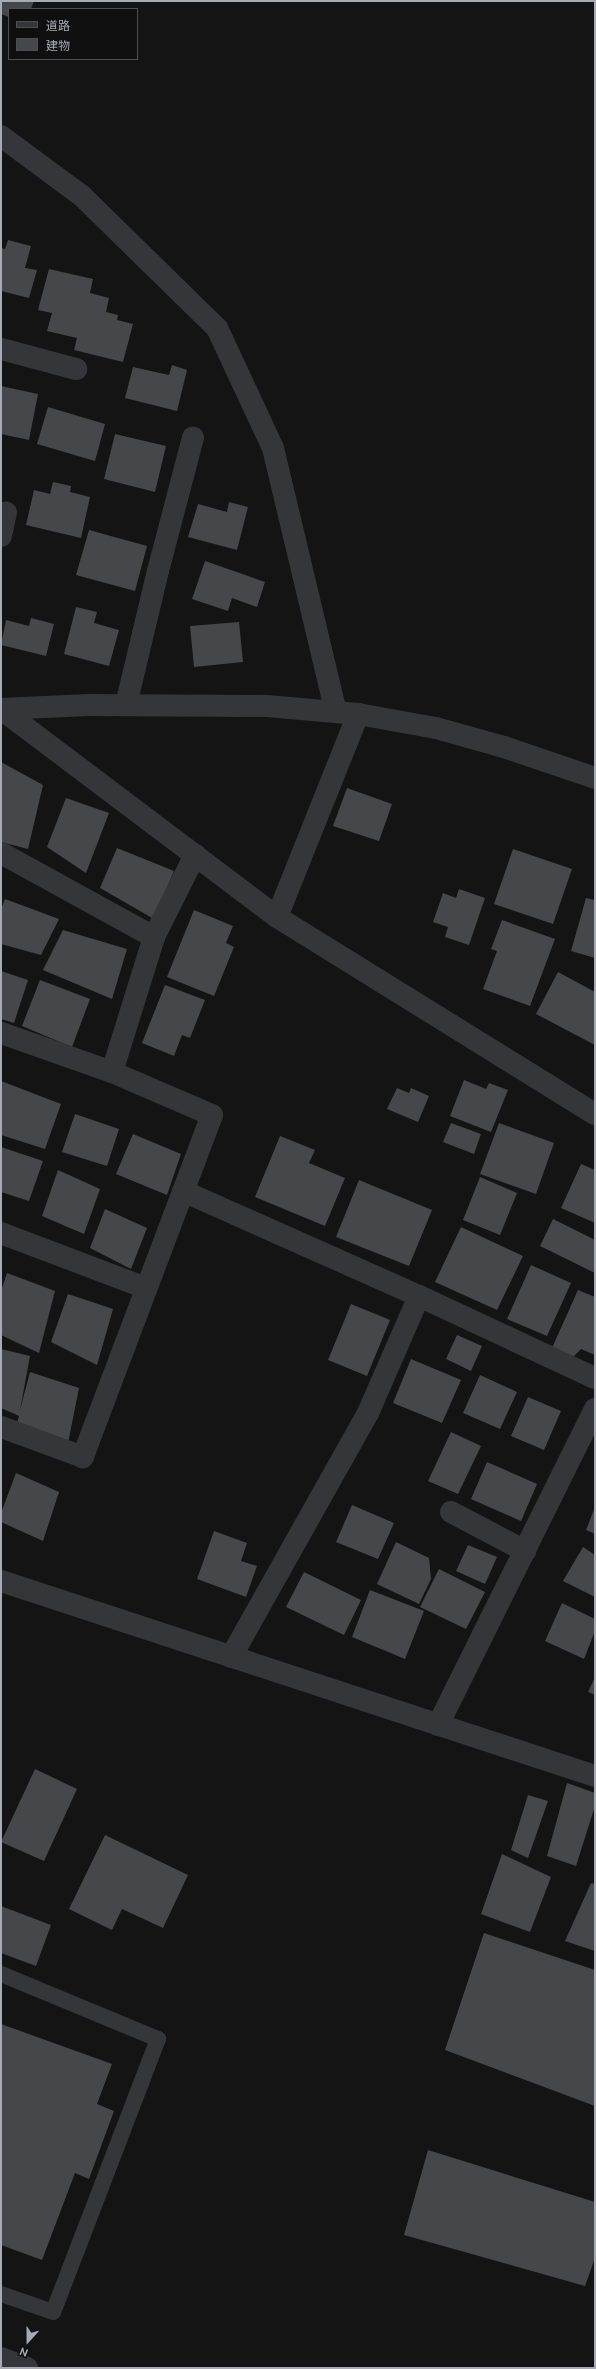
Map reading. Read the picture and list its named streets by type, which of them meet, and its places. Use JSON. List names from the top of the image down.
{
  "legend": ["道路", "建物"],
  "north": "bottom"
}
